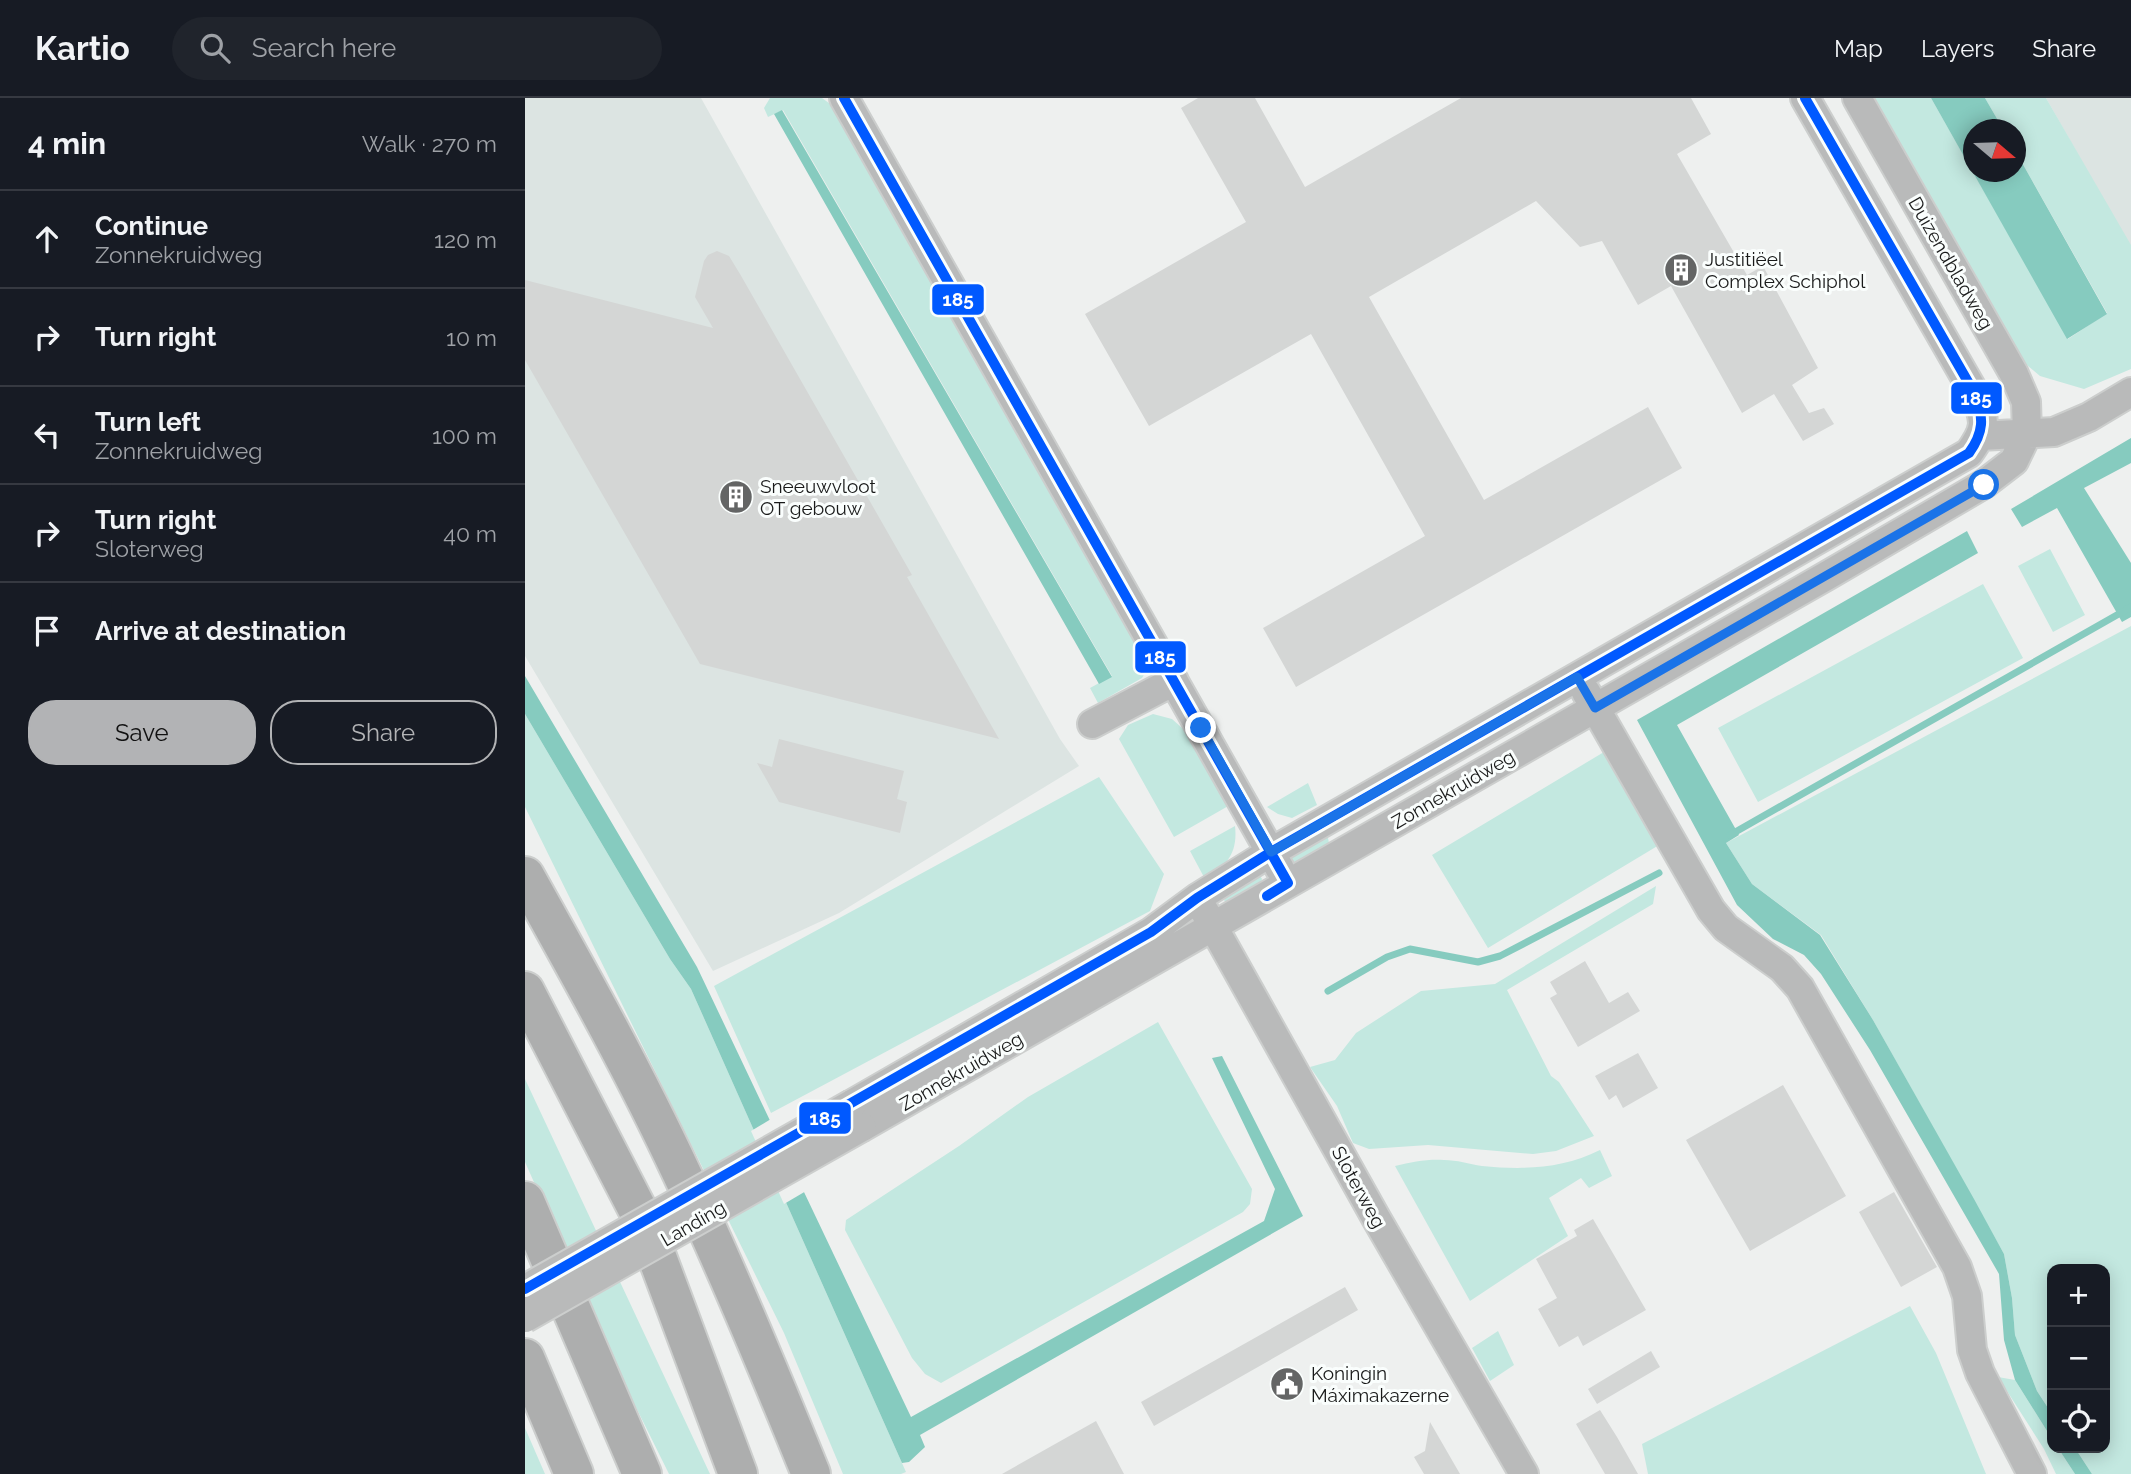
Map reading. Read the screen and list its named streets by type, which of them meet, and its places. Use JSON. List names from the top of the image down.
{
  "streets": {
    "street": [
      "Duizendbladweg",
      "Zonnekruidweg",
      "Sloterweg",
      "Landing"
    ]
  },
  "crossings": [
    ["Duizendbladweg", "Zonnekruidweg"],
    ["Zonnekruidweg", "Sloterweg"],
    ["Zonnekruidweg", "Landing"]
  ],
  "places": {
    "building": ["Justitiëel Complex Schiphol", "Sneeuwvloot OT gebouw"],
    "public building": ["Koningin Máximakazerne"]
  },
  "lines": ["transit line 185"],
  "north": "right",
  "page": {
    "header": "Kartio",
    "search": "Search here",
    "nav": ["Map", "Layers", "Share"],
    "heading": ["4 min", "Walk · 270 m"],
    "list": [
      ["Continue", "Zonnekruidweg", "120 m"],
      ["Turn right", "10 m"],
      ["Turn left", "Zonnekruidweg", "100 m"],
      ["Turn right", "Sloterweg", "40 m"],
      "Arrive at destination"
    ],
    "buttons": ["Save", "Share"],
    "map_buttons": ["+", "−"]
  }
}
